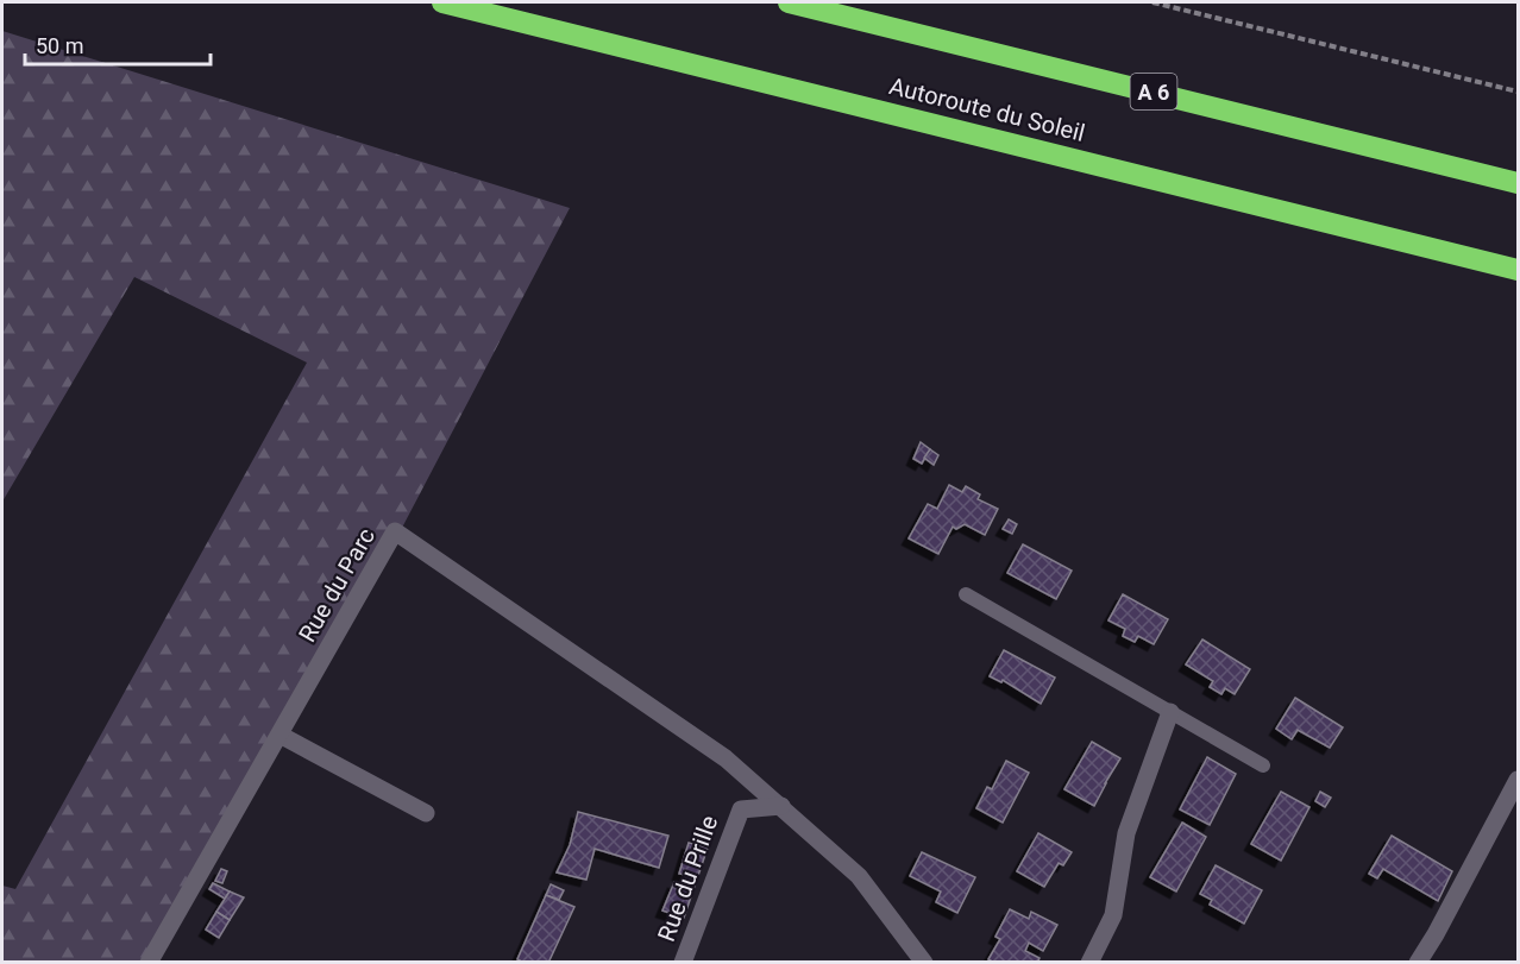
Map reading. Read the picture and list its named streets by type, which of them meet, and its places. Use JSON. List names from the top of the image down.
{
  "streets": {
    "highway": ["A 6", "Autoroute du Soleil"],
    "street": ["Rue du Parc", "Rue du Prille"]
  },
  "crossings": [
    ["Rue du Parc", "Rue du Prille"]
  ],
  "scale_bar": "50 m"
}
